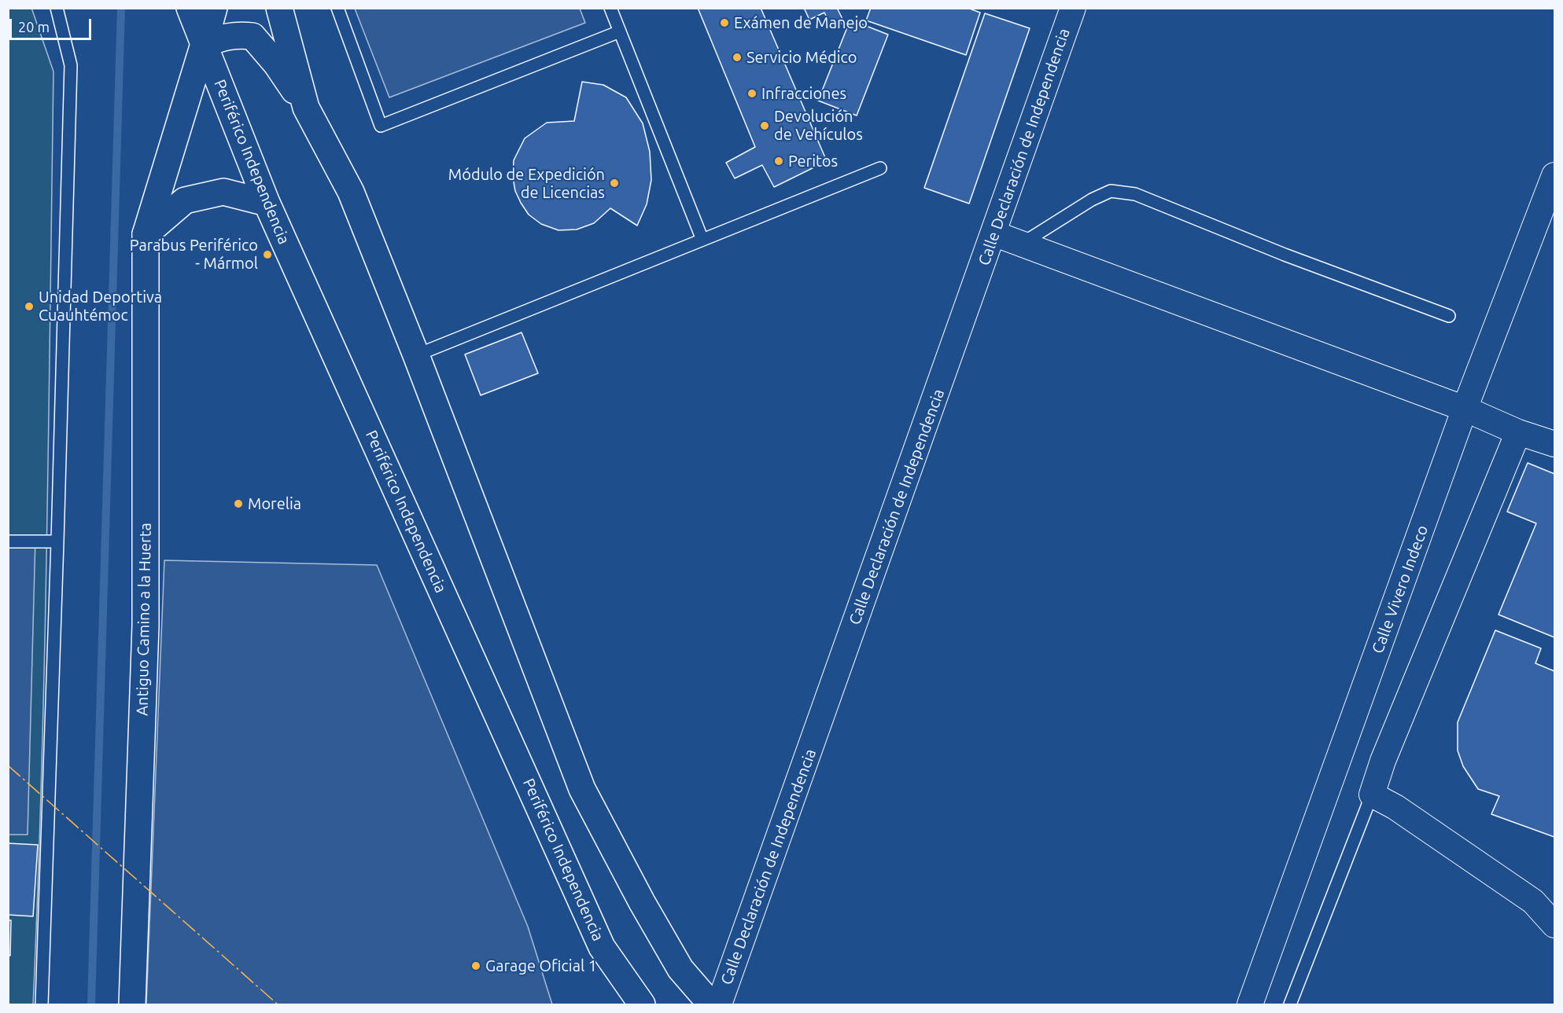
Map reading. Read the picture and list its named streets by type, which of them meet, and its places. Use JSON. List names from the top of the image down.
{
  "streets": {
    "main road": ["Periférico Independencia", "Antiguo Camino a la Huerta"],
    "street": ["Calle Declaración de Independencia", "Calle Vivero Indeco"]
  },
  "crossings": [
    ["Periférico Independencia", "Antiguo Camino a la Huerta"]
  ],
  "places": [
    "Exámen de Manejo",
    "Servicio Médico",
    "Infracciones",
    "Devolución de Vehículos",
    "Peritos",
    "Módulo de Expedición de Licencias",
    "Parabus Periférico - Mármol",
    "Unidad Deportiva Cuauhtémoc",
    "Morelia",
    "Garage Oficial 1"
  ],
  "scale_bar": "20 m"
}
